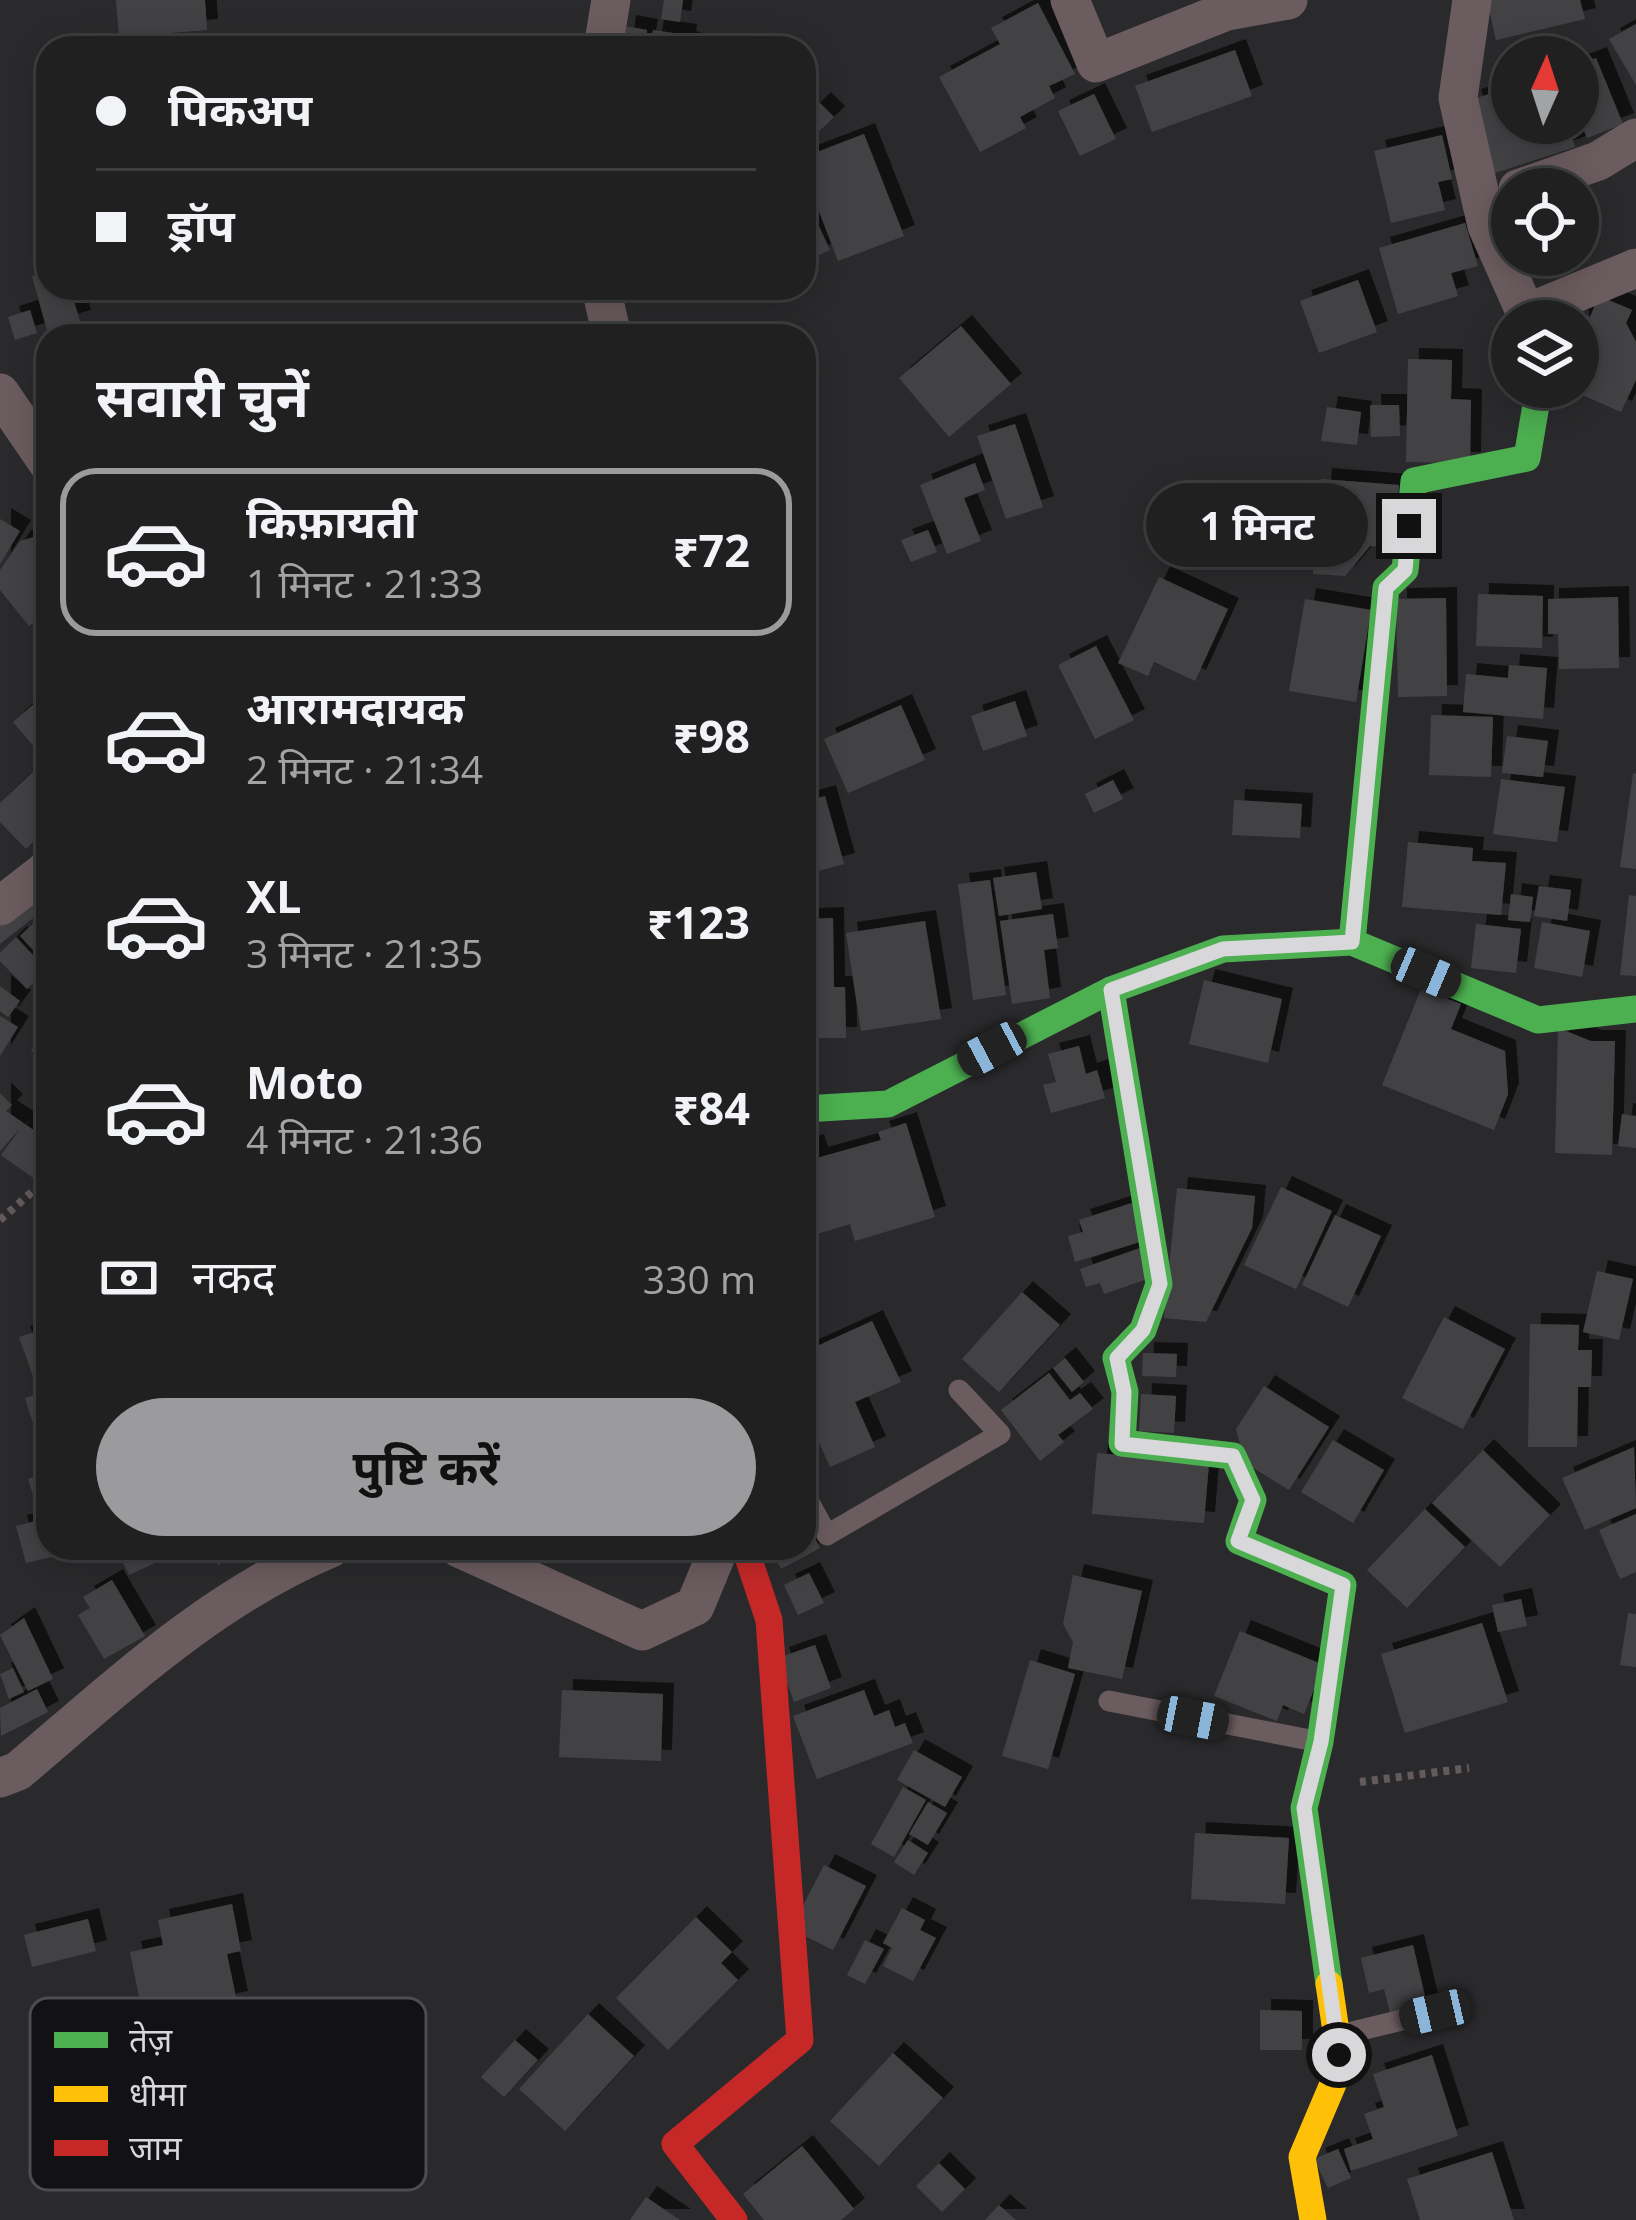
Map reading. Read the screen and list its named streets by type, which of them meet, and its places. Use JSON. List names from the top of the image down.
{
  "legend": ["तेज़", "धीमा", "जाम"],
  "north": "top",
  "page": {
    "banner": ["पिकअप", "ड्रॉप"],
    "heading": "सवारी चुनें",
    "list": [
      {
        "name": "किफ़ायती",
        "note": "1 मिनट · 21:33",
        "value": "₹72"
      },
      {
        "name": "आरामदायक",
        "note": "2 मिनट · 21:34",
        "value": "₹98"
      },
      {
        "name": "XL",
        "note": "3 मिनट · 21:35",
        "value": "₹123"
      },
      {
        "name": "Moto",
        "note": "4 मिनट · 21:36",
        "value": "₹84"
      }
    ],
    "bubble": "1 मिनट",
    "pay": ["नकद", "330 m"],
    "buttons": "पुष्टि करें"
  }
}
